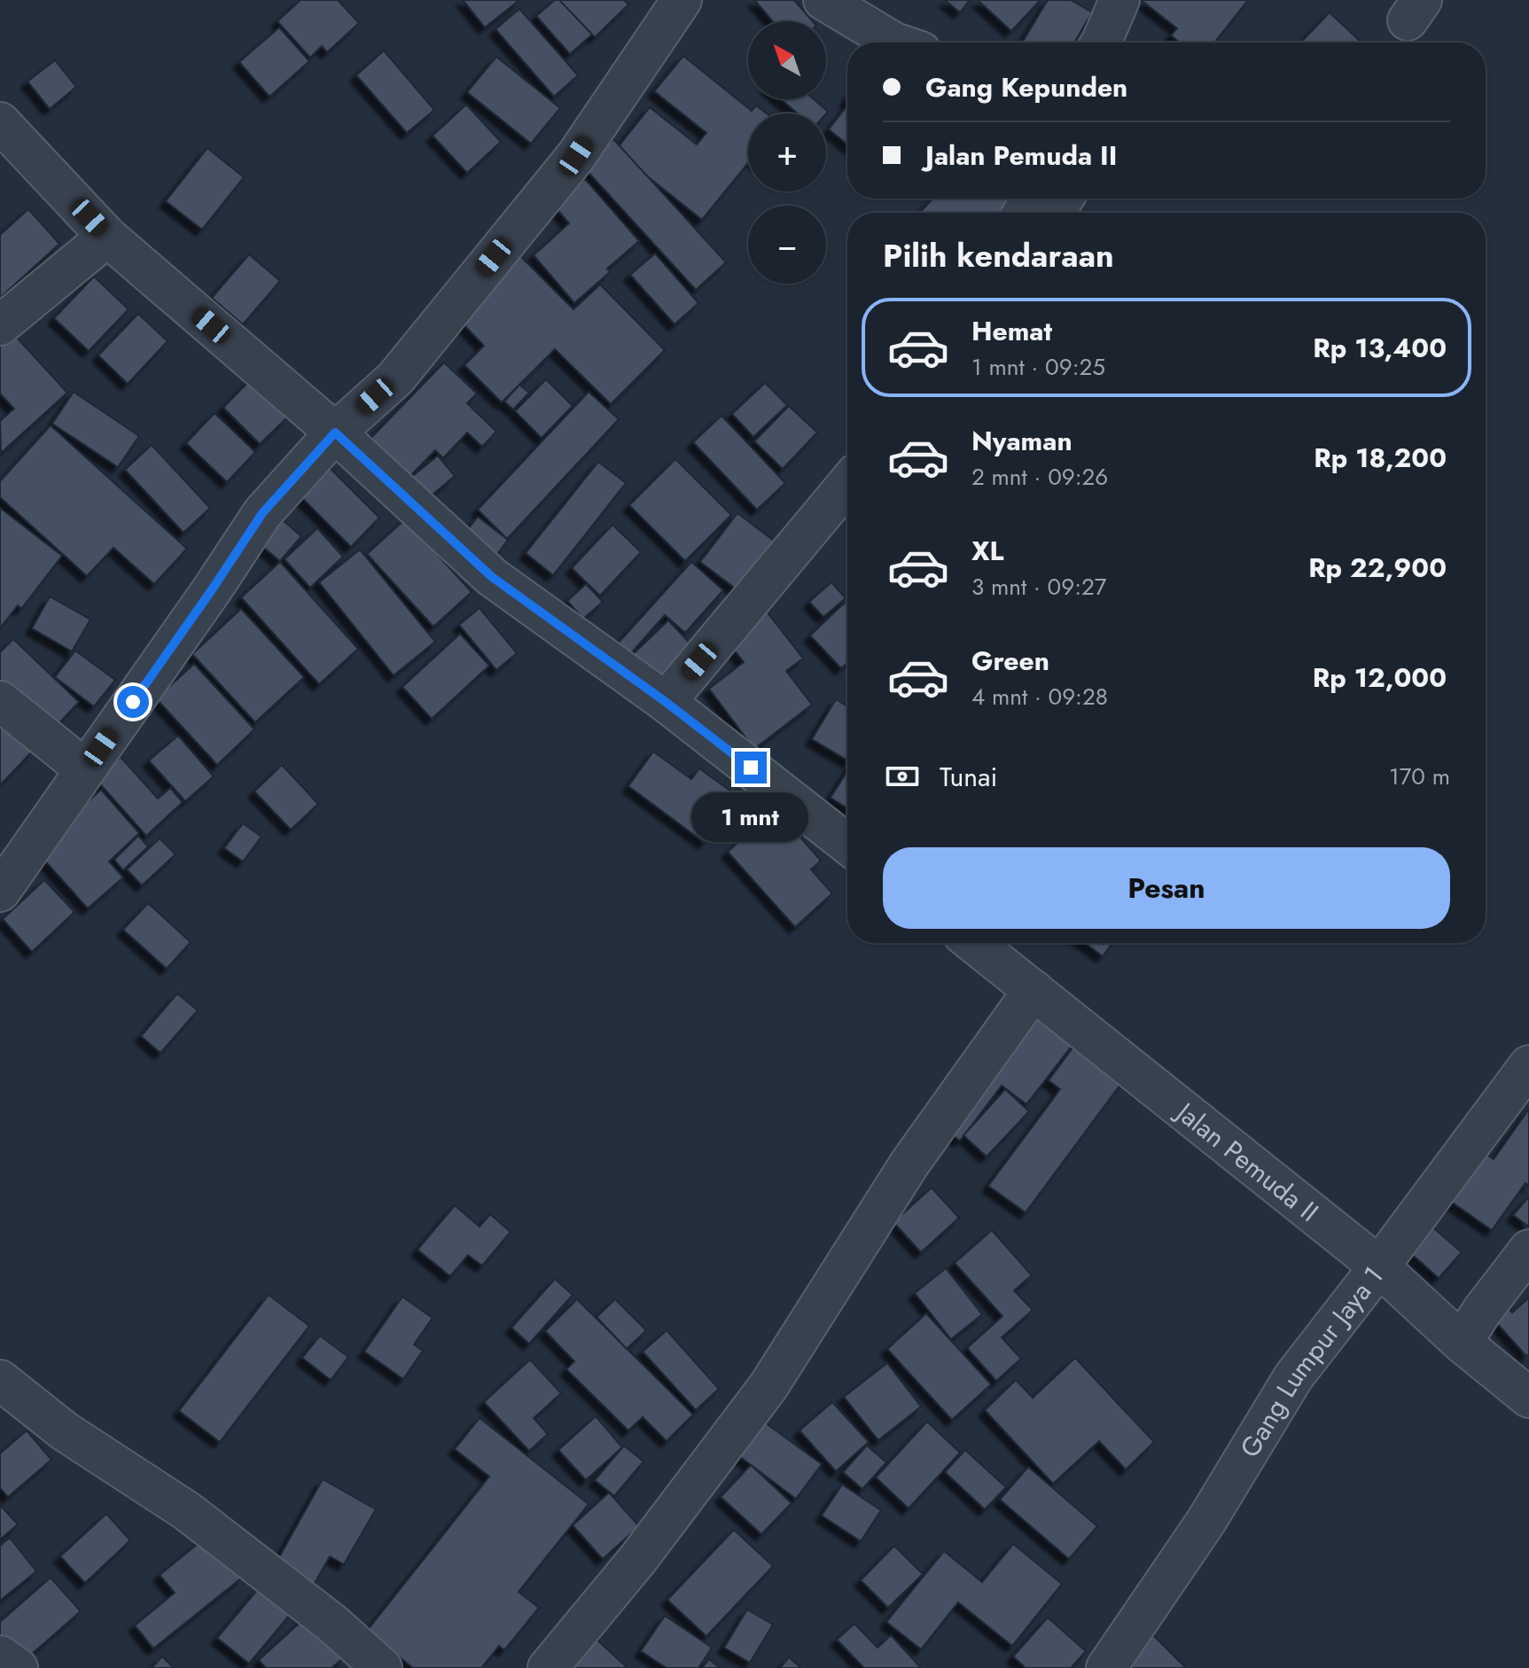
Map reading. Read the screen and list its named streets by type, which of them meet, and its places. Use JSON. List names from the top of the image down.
{
  "streets": {
    "street": ["Jalan Pemuda II", "Gang Lumpur Jaya 1"]
  },
  "crossings": [
    ["Jalan Pemuda II", "Gang Lumpur Jaya 1"]
  ],
  "north": "top left",
  "page": {
    "map_buttons": ["+", "−"],
    "banner": ["Gang Kepunden", "Jalan Pemuda II"],
    "heading": "Pilih kendaraan",
    "list": [
      {
        "name": "Hemat",
        "note": "1 mnt · 09:25",
        "value": "Rp 13,400"
      },
      {
        "name": "Nyaman",
        "note": "2 mnt · 09:26",
        "value": "Rp 18,200"
      },
      {
        "name": "XL",
        "note": "3 mnt · 09:27",
        "value": "Rp 22,900"
      },
      {
        "name": "Green",
        "note": "4 mnt · 09:28",
        "value": "Rp 12,000"
      }
    ],
    "pay": ["Tunai", "170 m"],
    "bubble": "1 mnt",
    "buttons": "Pesan"
  }
}
